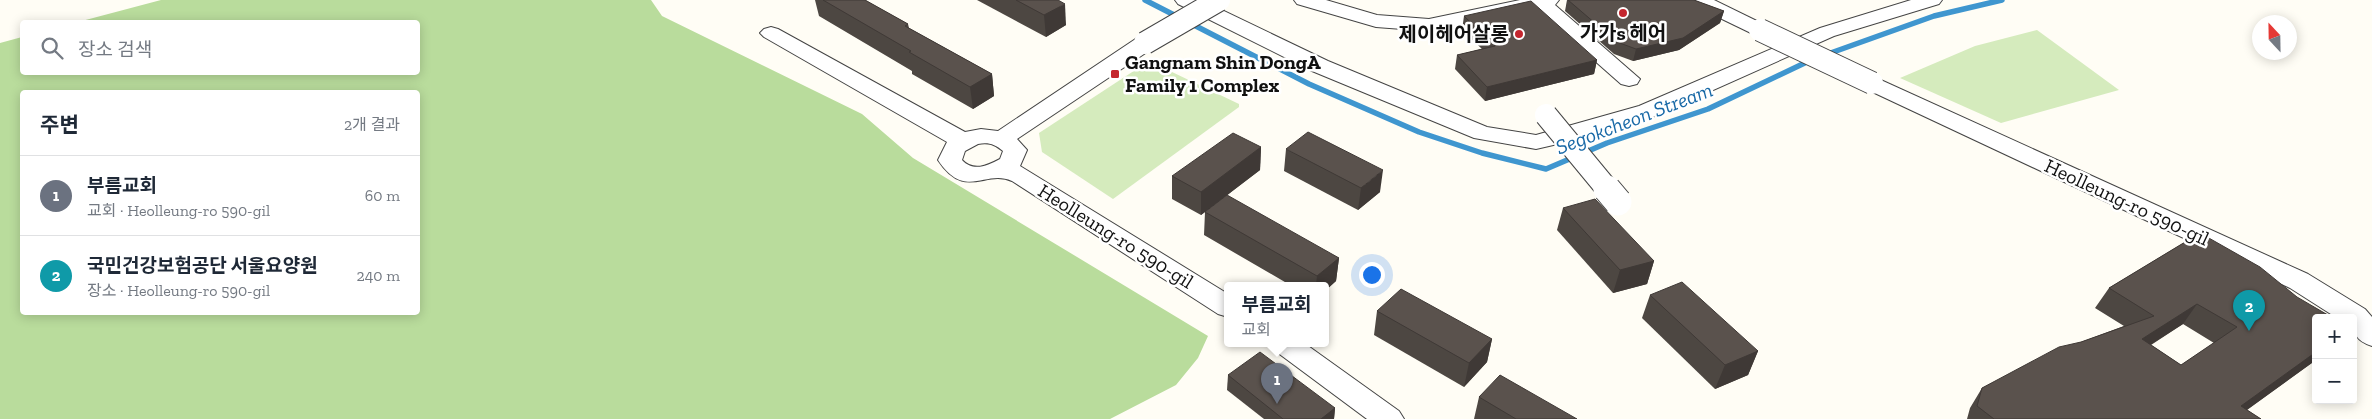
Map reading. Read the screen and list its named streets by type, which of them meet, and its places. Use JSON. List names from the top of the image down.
{
  "streets": {
    "street": ["Heolleung-ro 590-gil"]
  },
  "water": ["Segokcheon Stream"],
  "places": {
    "other": ["가가s 헤어", "제이헤어살롱"],
    "transit": ["Gangnam Shin DongA Family 1 Complex"]
  },
  "north": "top",
  "page": {
    "search": "장소 검색",
    "heading": ["주변", "2개 결과"],
    "list": [
      {
        "mark": "1",
        "name": "부름교회",
        "note": "교회 · Heolleung-ro 590-gil",
        "value": "60 m"
      },
      {
        "mark": "2",
        "name": "국민건강보험공단 서울요양원",
        "note": "장소 · Heolleung-ro 590-gil",
        "value": "240 m"
      }
    ],
    "popup": ["부름교회", "교회"],
    "pins": ["2", "1"],
    "map_buttons": ["+", "−"]
  }
}
